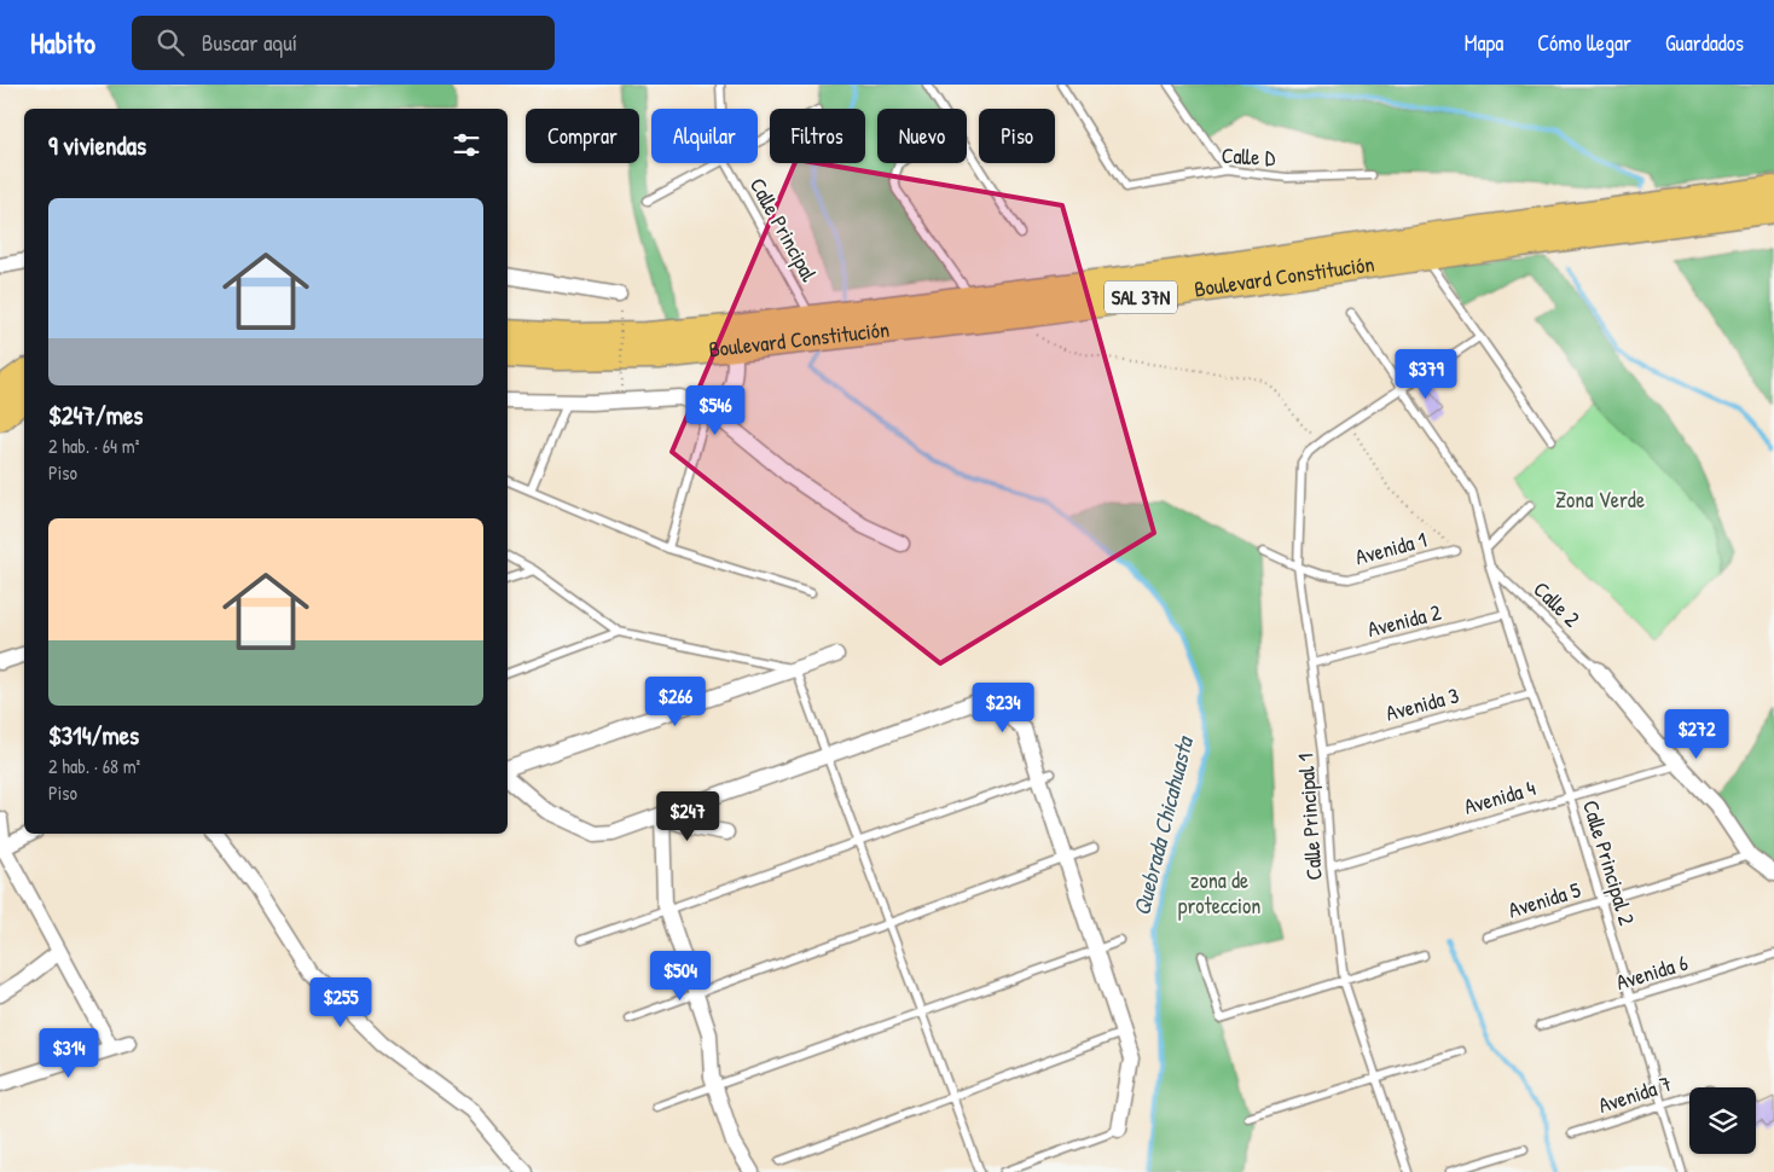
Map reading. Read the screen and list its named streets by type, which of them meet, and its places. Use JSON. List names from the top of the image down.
{
  "streets": {
    "highway": ["Boulevard Constitución", "SAL 37N"],
    "lane": [
      "Calle D",
      "Calle Principal",
      "Avenida 1",
      "Calle 2",
      "Avenida 2",
      "Avenida 3",
      "Avenida 4",
      "Calle Principal 1",
      "Calle Principal 2",
      "Avenida 5",
      "Avenida 6",
      "Avenida 7"
    ]
  },
  "crossings": [
    ["Calle Principal", "Boulevard Constitución"],
    ["Avenida 1", "Calle Principal 1"],
    ["Calle 2", "Calle Principal 2"],
    ["Avenida 2", "Calle Principal 1"],
    ["Avenida 2", "Calle Principal 2"],
    ["Avenida 3", "Calle Principal 1"],
    ["Avenida 3", "Calle Principal 2"],
    ["Avenida 4", "Calle Principal 1"],
    ["Avenida 4", "Calle Principal 2"],
    ["Calle Principal 2", "Avenida 5"],
    ["Calle Principal 2", "Avenida 6"],
    ["Calle Principal 2", "Avenida 7"]
  ],
  "water": ["Quebrada Chicahuasta"],
  "parks": ["Zona Verde", "zona de proteccion"],
  "page": {
    "header": "Habito",
    "search": "Buscar aquí",
    "nav": ["Mapa", "Cómo llegar", "Guardados"],
    "chip": [
      "Comprar",
      "Alquilar",
      "Filtros",
      "Nuevo",
      "Piso"
    ],
    "heading": "9 viviendas",
    "list": [
      {
        "name": "$247/mes",
        "note": "2 hab. · 64 m² · Piso"
      },
      {
        "name": "$314/mes",
        "note": "2 hab. · 68 m² · Piso"
      }
    ],
    "price": [
      "$379",
      "$546",
      "$266",
      "$234",
      "$272",
      "$247",
      "$504",
      "$255",
      "$314"
    ]
  }
}
